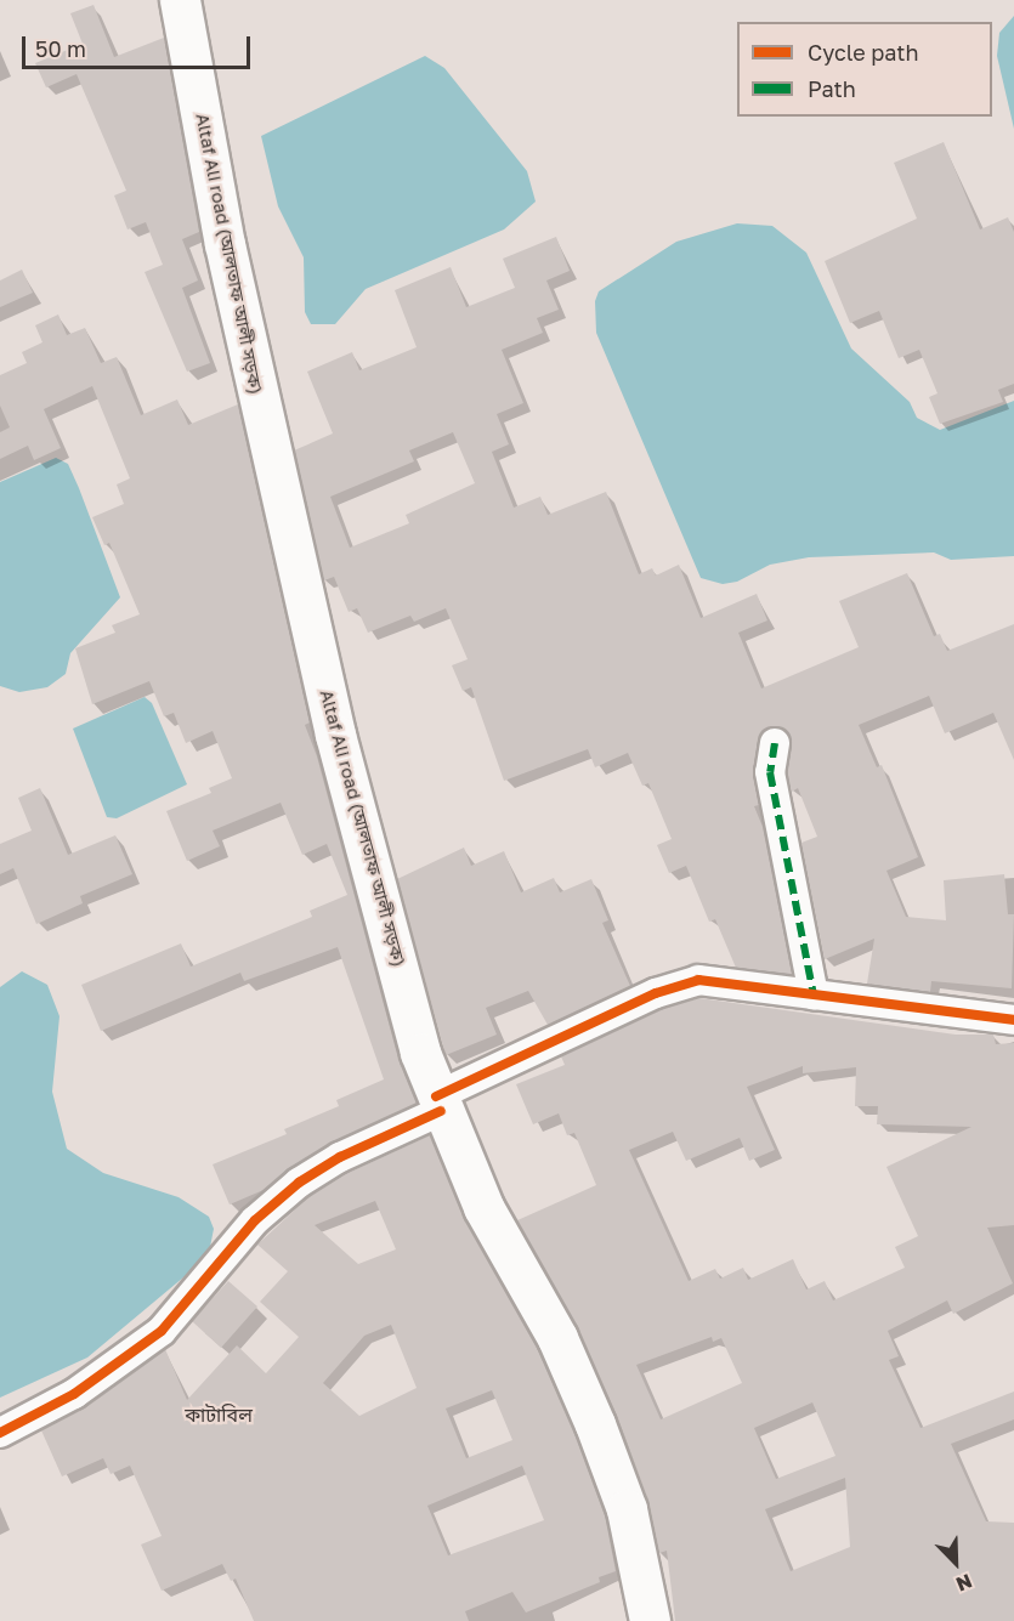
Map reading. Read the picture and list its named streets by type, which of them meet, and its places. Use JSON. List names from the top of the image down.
{
  "streets": {
    "main road": ["Altaf Ali road (আলতাফ আলী সড়ক)"]
  },
  "districts": ["কাটাবিল"],
  "legend": ["Cycle path", "Path"],
  "scale_bar": "50 m",
  "north": "bottom right"
}
